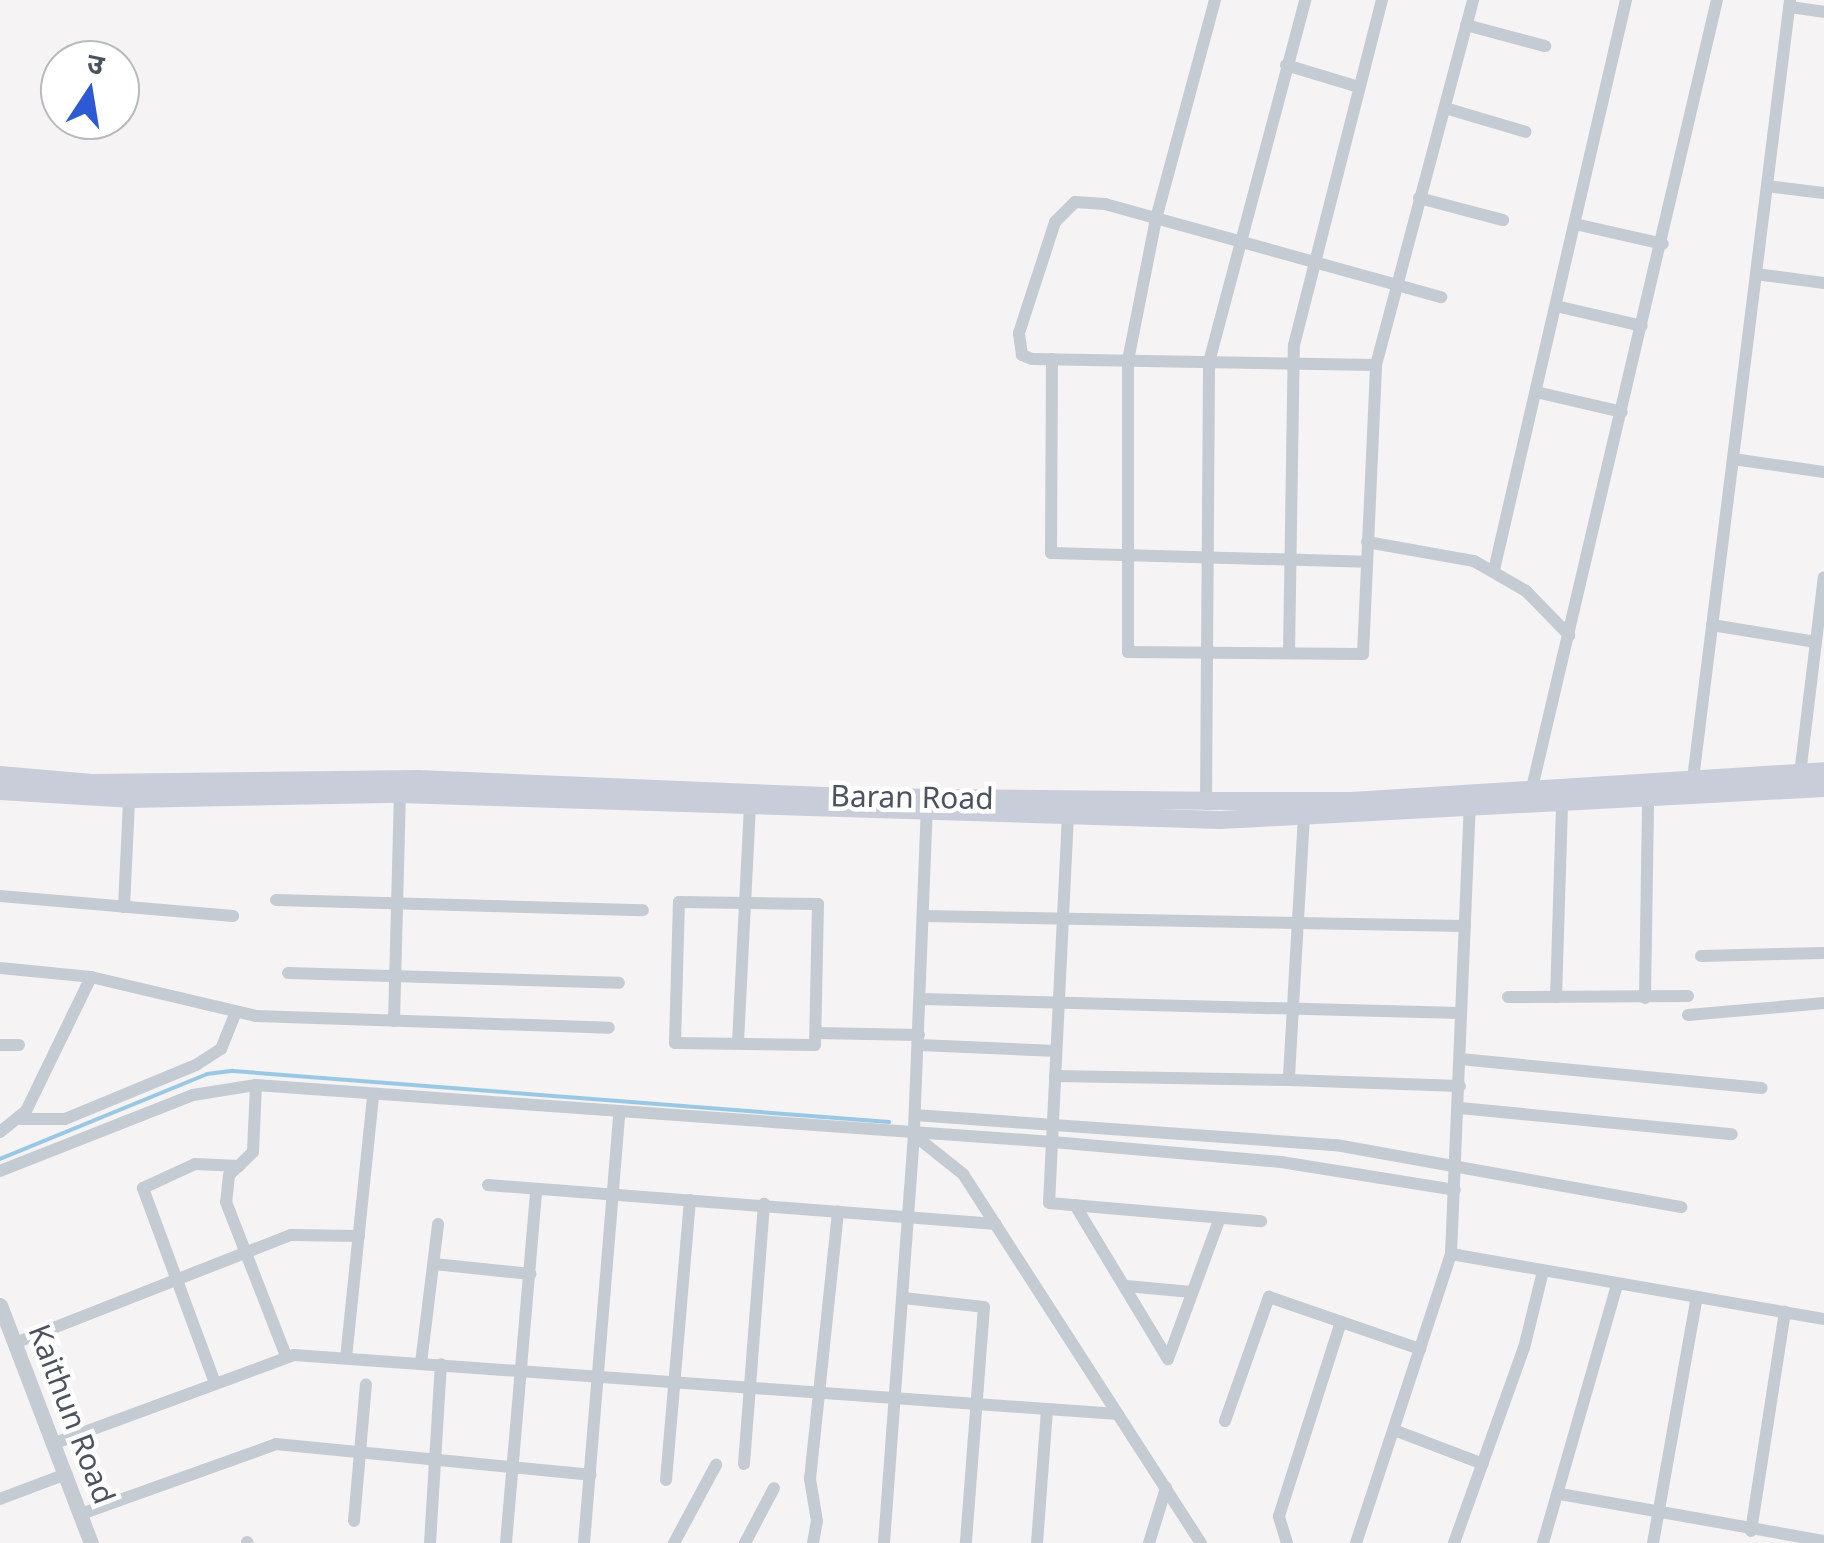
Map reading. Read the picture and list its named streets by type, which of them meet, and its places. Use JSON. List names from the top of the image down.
{
  "streets": {
    "main road": ["Baran Road"],
    "street": ["Kaithun Road"]
  },
  "north": "top"
}
